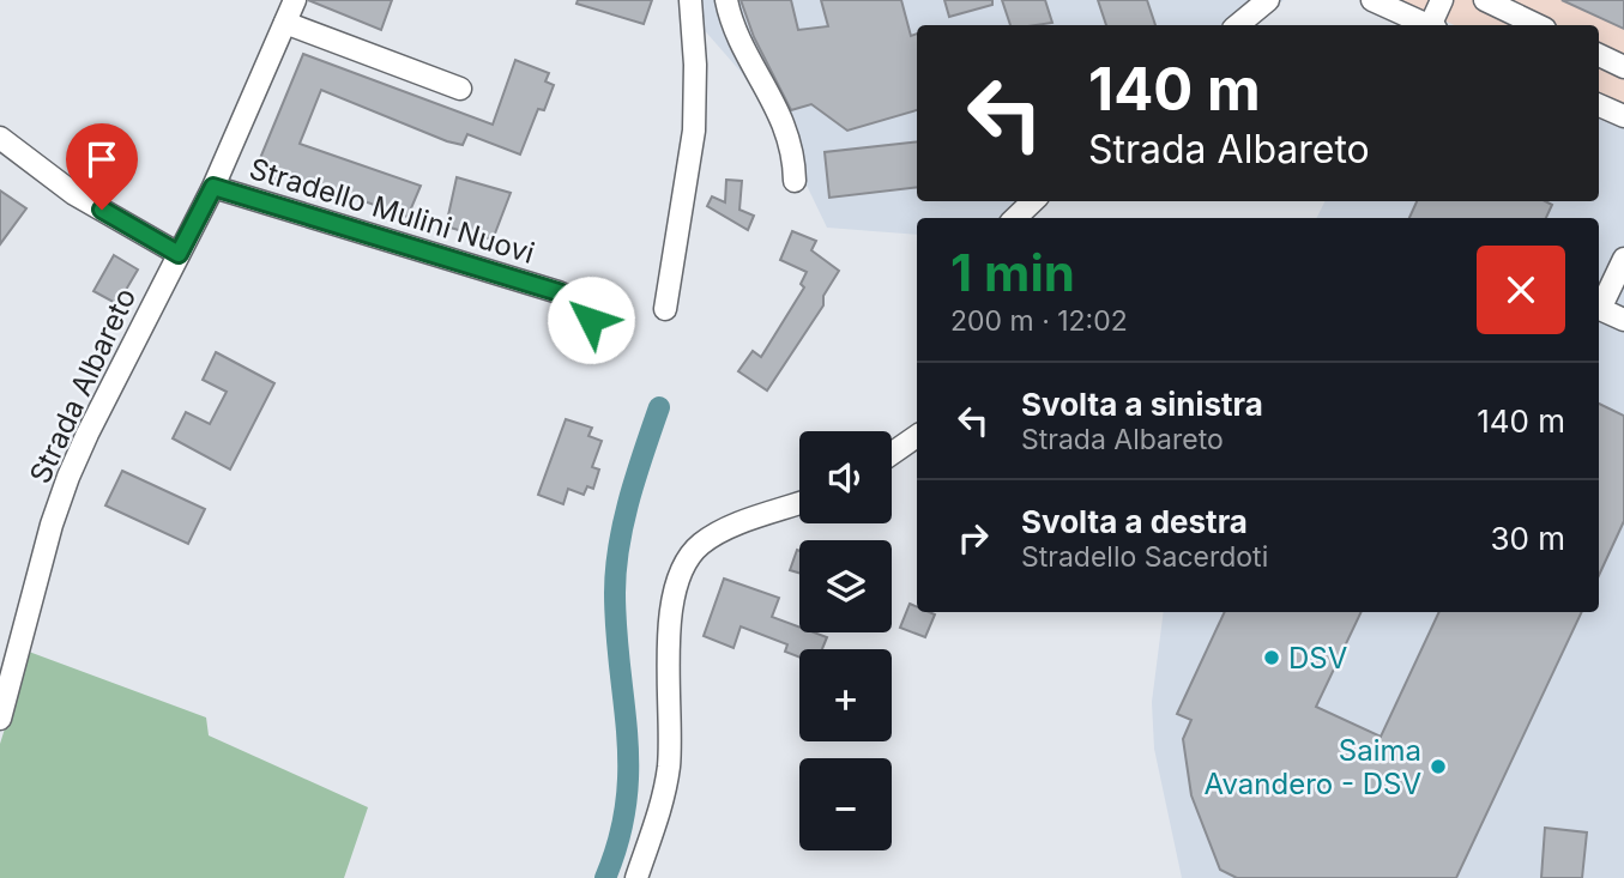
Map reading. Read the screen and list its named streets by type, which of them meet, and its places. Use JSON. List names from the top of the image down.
{
  "streets": {
    "street": ["Stradello Mulini Nuovi", "Strada Albareto"]
  },
  "crossings": [
    ["Stradello Mulini Nuovi", "Strada Albareto"]
  ],
  "places": ["DSV", "Saima Avandero - DSV"],
  "page": {
    "turn": ["140 m", "Strada Albareto"],
    "heading": ["1 min", "200 m · 12:02"],
    "list": [
      {
        "name": "Svolta a sinistra",
        "note": "Strada Albareto",
        "value": "140 m"
      },
      {
        "name": "Svolta a destra",
        "note": "Stradello Sacerdoti",
        "value": "30 m"
      }
    ],
    "map_buttons": ["+", "−"]
  }
}
